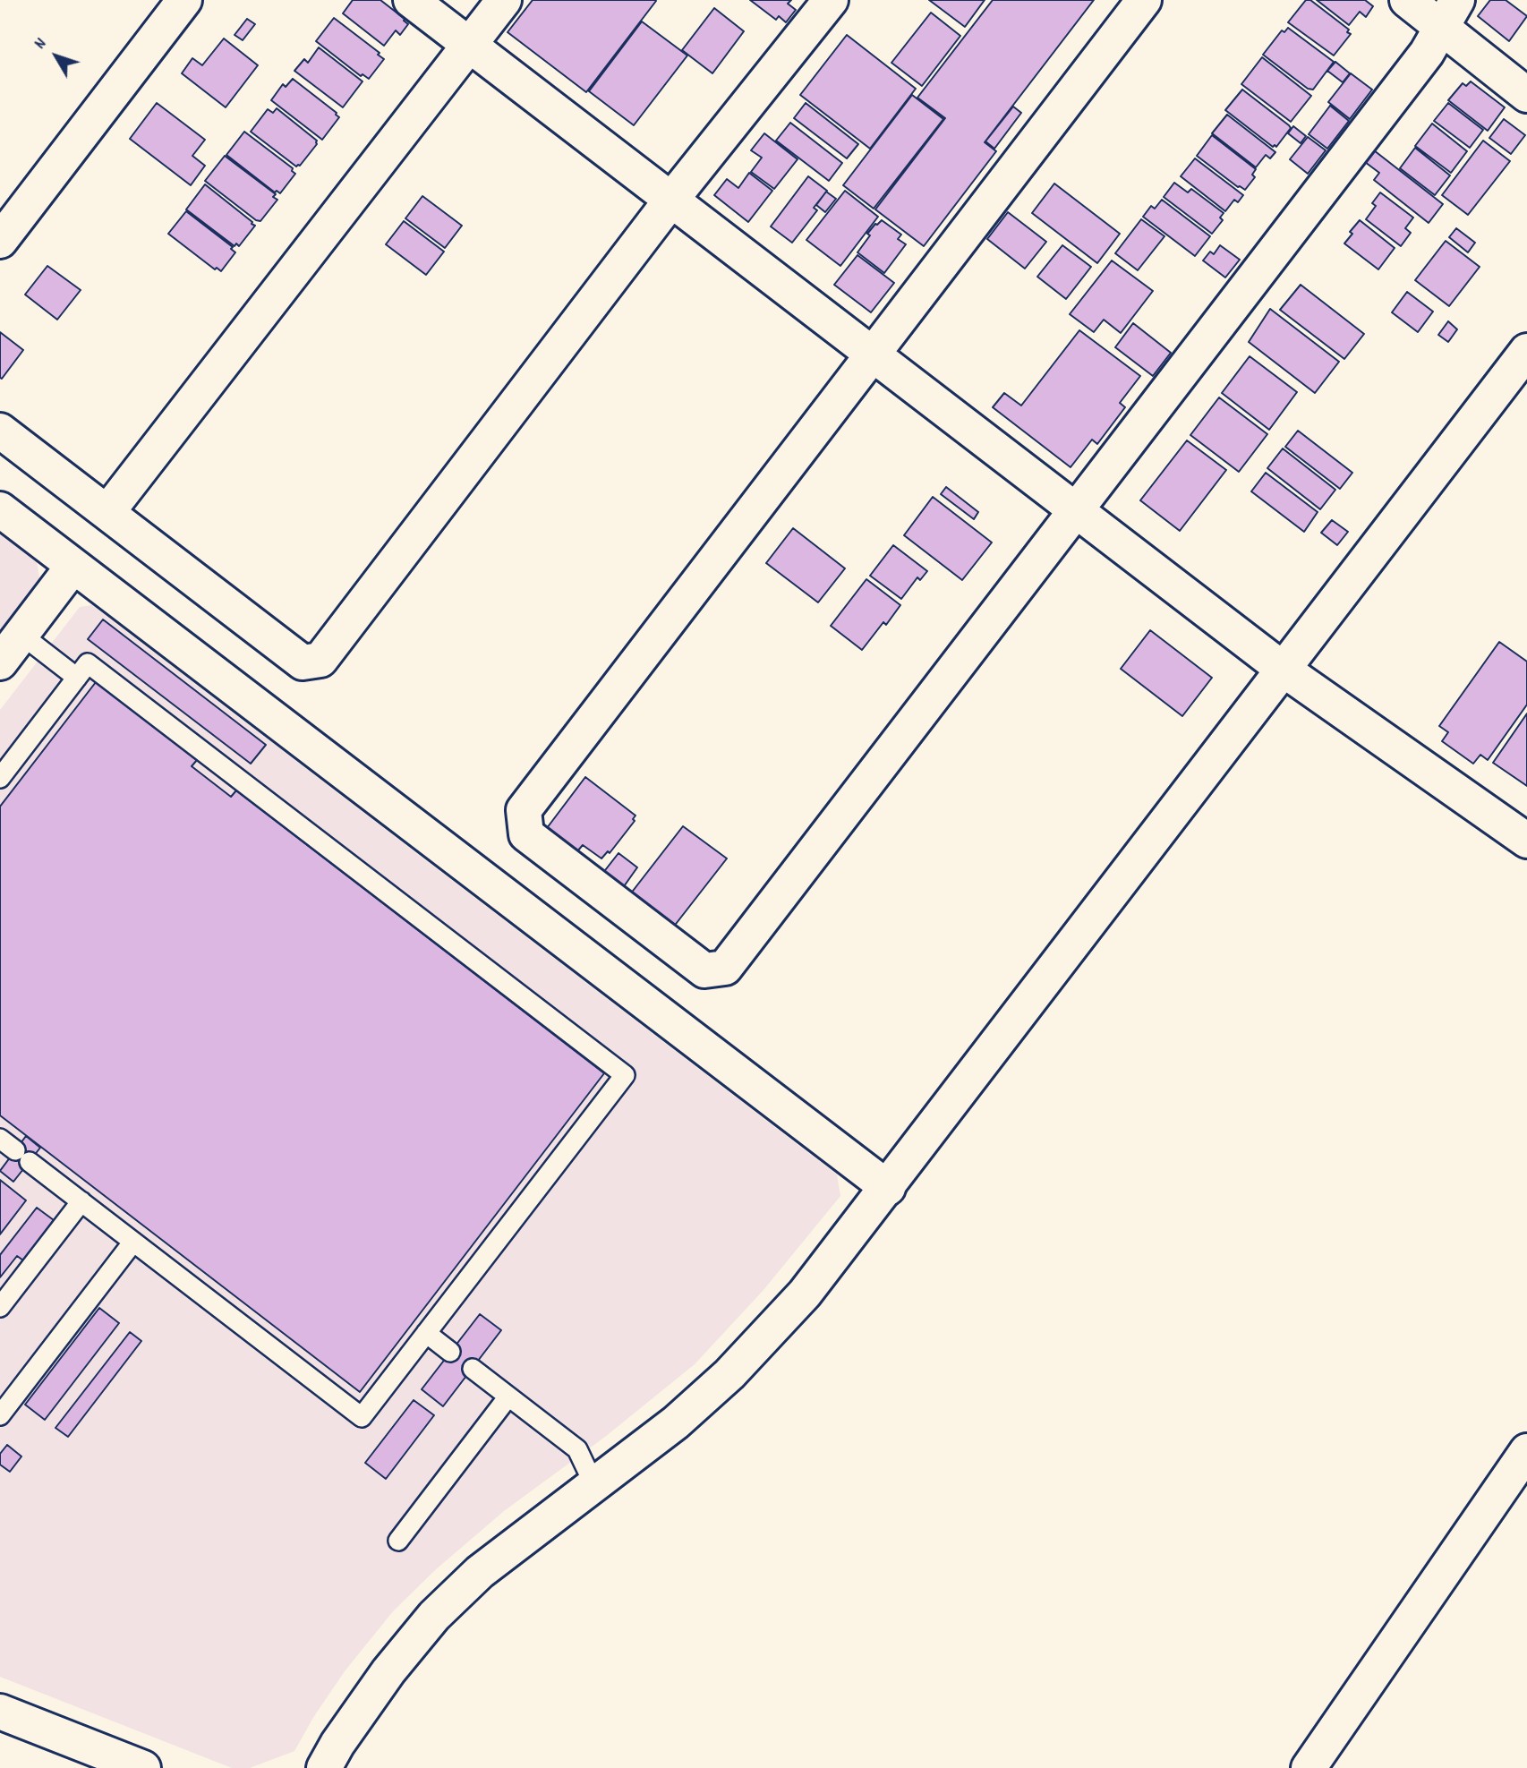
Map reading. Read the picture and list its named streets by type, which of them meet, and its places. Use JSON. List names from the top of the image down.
{
  "north": "top left"
}
